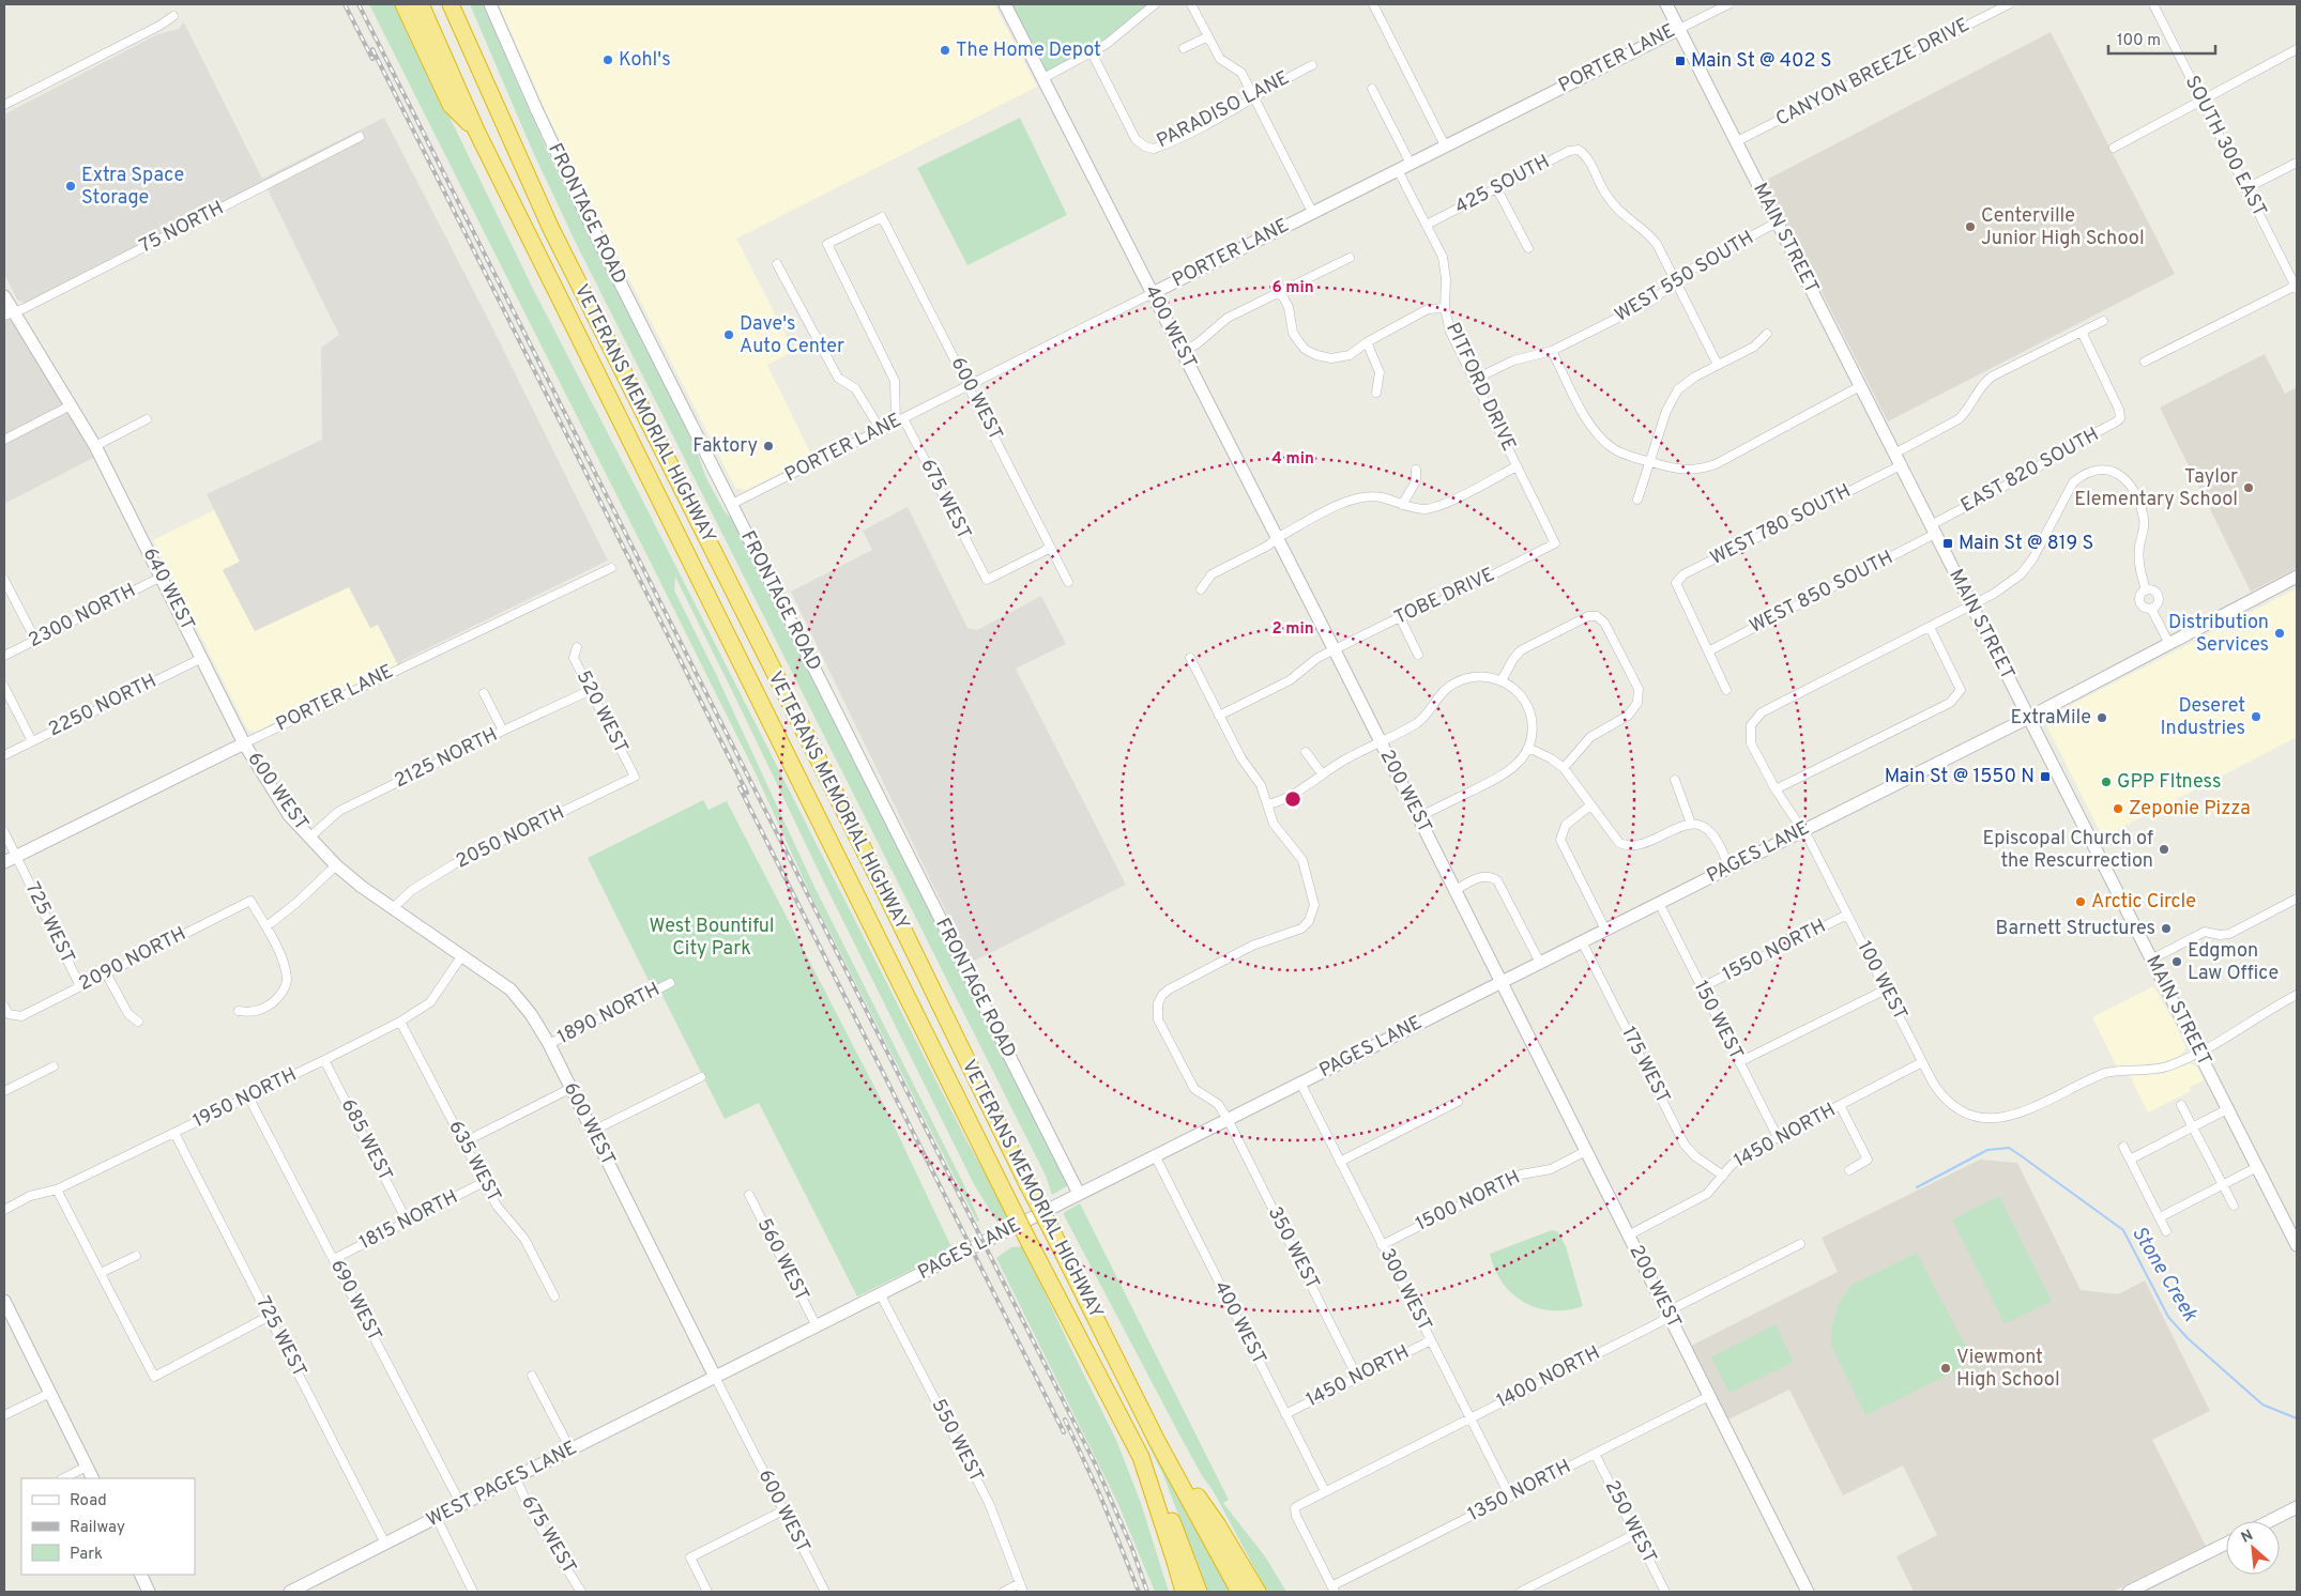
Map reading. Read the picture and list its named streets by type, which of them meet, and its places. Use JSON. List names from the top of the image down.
{
  "streets": {
    "highway": ["VETERANS MEMORIAL HIGHWAY"],
    "street": [
      "PORTER LANE",
      "CANYON BREEZE DRIVE",
      "PARADISO LANE",
      "SOUTH 300 EAST",
      "425 SOUTH",
      "FRONTAGE ROAD",
      "75 NORTH",
      "MAIN STREET",
      "WEST 550 SOUTH",
      "400 WEST",
      "PITFORD DRIVE",
      "600 WEST",
      "EAST 820 SOUTH",
      "675 WEST",
      "WEST 780 SOUTH",
      "640 WEST",
      "WEST 850 SOUTH",
      "TOBE DRIVE",
      "2300 NORTH",
      "2250 NORTH",
      "520 WEST",
      "2125 NORTH",
      "200 WEST",
      "2050 NORTH",
      "PAGES LANE",
      "725 WEST",
      "1550 NORTH",
      "2090 NORTH",
      "100 WEST",
      "1890 NORTH",
      "150 WEST",
      "175 WEST",
      "1950 NORTH",
      "1450 NORTH",
      "685 WEST",
      "635 WEST",
      "1500 NORTH",
      "1815 NORTH",
      "350 WEST",
      "560 WEST",
      "300 WEST",
      "690 WEST",
      "1400 NORTH",
      "550 WEST",
      "WEST PAGES LANE",
      "1350 NORTH",
      "250 WEST"
    ]
  },
  "crossings": [
    ["PORTER LANE", "FRONTAGE ROAD"],
    ["PORTER LANE", "MAIN STREET"],
    ["PORTER LANE", "400 WEST"],
    ["PORTER LANE", "PITFORD DRIVE"],
    ["PORTER LANE", "600 WEST"],
    ["PORTER LANE", "675 WEST"],
    ["PORTER LANE", "640 WEST"],
    ["PORTER LANE", "725 WEST"],
    ["CANYON BREEZE DRIVE", "MAIN STREET"],
    ["425 SOUTH", "WEST 550 SOUTH"],
    ["425 SOUTH", "PITFORD DRIVE"],
    ["FRONTAGE ROAD", "PAGES LANE"],
    ["75 NORTH", "640 WEST"],
    ["MAIN STREET", "WEST 550 SOUTH"],
    ["MAIN STREET", "EAST 820 SOUTH"],
    ["MAIN STREET", "WEST 780 SOUTH"],
    ["MAIN STREET", "WEST 850 SOUTH"],
    ["MAIN STREET", "PAGES LANE"],
    ["MAIN STREET", "100 WEST"],
    ["WEST 550 SOUTH", "PITFORD DRIVE"],
    ["400 WEST", "TOBE DRIVE"],
    ["400 WEST", "200 WEST"],
    ["400 WEST", "PAGES LANE"],
    ["400 WEST", "1450 NORTH"],
    ["400 WEST", "1400 NORTH"],
    ["PITFORD DRIVE", "TOBE DRIVE"],
    ["600 WEST", "675 WEST"],
    ["600 WEST", "640 WEST"],
    ["600 WEST", "2125 NORTH"],
    ["600 WEST", "2050 NORTH"],
    ["600 WEST", "PAGES LANE"],
    ["600 WEST", "1890 NORTH"],
    ["600 WEST", "1950 NORTH"],
    ["600 WEST", "WEST PAGES LANE"],
    ["EAST 820 SOUTH", "WEST 850 SOUTH"],
    ["675 WEST", "WEST PAGES LANE"],
    ["WEST 780 SOUTH", "WEST 850 SOUTH"],
    ["640 WEST", "2300 NORTH"],
    ["640 WEST", "2250 NORTH"],
    ["TOBE DRIVE", "200 WEST"],
    ["TOBE DRIVE", "350 WEST"],
    ["520 WEST", "2125 NORTH"],
    ["520 WEST", "2050 NORTH"],
    ["200 WEST", "PAGES LANE"],
    ["200 WEST", "1450 NORTH"],
    ["200 WEST", "1500 NORTH"],
    ["200 WEST", "1400 NORTH"],
    ["200 WEST", "1350 NORTH"],
    ["PAGES LANE", "100 WEST"],
    ["PAGES LANE", "150 WEST"],
    ["PAGES LANE", "175 WEST"],
    ["PAGES LANE", "350 WEST"],
    ["PAGES LANE", "560 WEST"],
    ["PAGES LANE", "300 WEST"],
    ["PAGES LANE", "550 WEST"],
    ["PAGES LANE", "WEST PAGES LANE"],
    ["725 WEST", "2090 NORTH"],
    ["725 WEST", "1950 NORTH"],
    ["725 WEST", "WEST PAGES LANE"],
    ["1550 NORTH", "100 WEST"],
    ["1550 NORTH", "150 WEST"],
    ["100 WEST", "1450 NORTH"],
    ["150 WEST", "1450 NORTH"],
    ["175 WEST", "1450 NORTH"],
    ["1950 NORTH", "685 WEST"],
    ["1950 NORTH", "635 WEST"],
    ["1950 NORTH", "690 WEST"],
    ["1450 NORTH", "350 WEST"],
    ["1450 NORTH", "300 WEST"],
    ["685 WEST", "1815 NORTH"],
    ["635 WEST", "1815 NORTH"],
    ["1500 NORTH", "300 WEST"],
    ["1815 NORTH", "690 WEST"],
    ["300 WEST", "1400 NORTH"],
    ["300 WEST", "1350 NORTH"],
    ["690 WEST", "WEST PAGES LANE"],
    ["1400 NORTH", "1350 NORTH"],
    ["1350 NORTH", "250 WEST"]
  ],
  "water": ["Stone Creek"],
  "parks": ["West Bountiful City Park"],
  "places": {
    "other": [
      "The Home Depot",
      "Kohl's",
      "Extra Space Storage",
      "Centerville Junior High School",
      "Dave's Auto Center",
      "Faktory",
      "Taylor Elementary School",
      "Distribution Services",
      "Deseret Industries",
      "ExtraMile",
      "GPP FItness",
      "Zeponie Pizza",
      "Episcopal Church of the Rescurrection",
      "Arctic Circle",
      "Barnett Structures",
      "Edgmon Law Office",
      "Viewmont High School"
    ],
    "transit": ["Main St @ 402 S", "Main St @ 819 S", "Main St @ 1550 N"]
  },
  "legend": ["Road", "Railway", "Park"],
  "scale_bar": "100 m",
  "north": "top left",
  "rings": ["6 min", "4 min", "2 min"]
}
